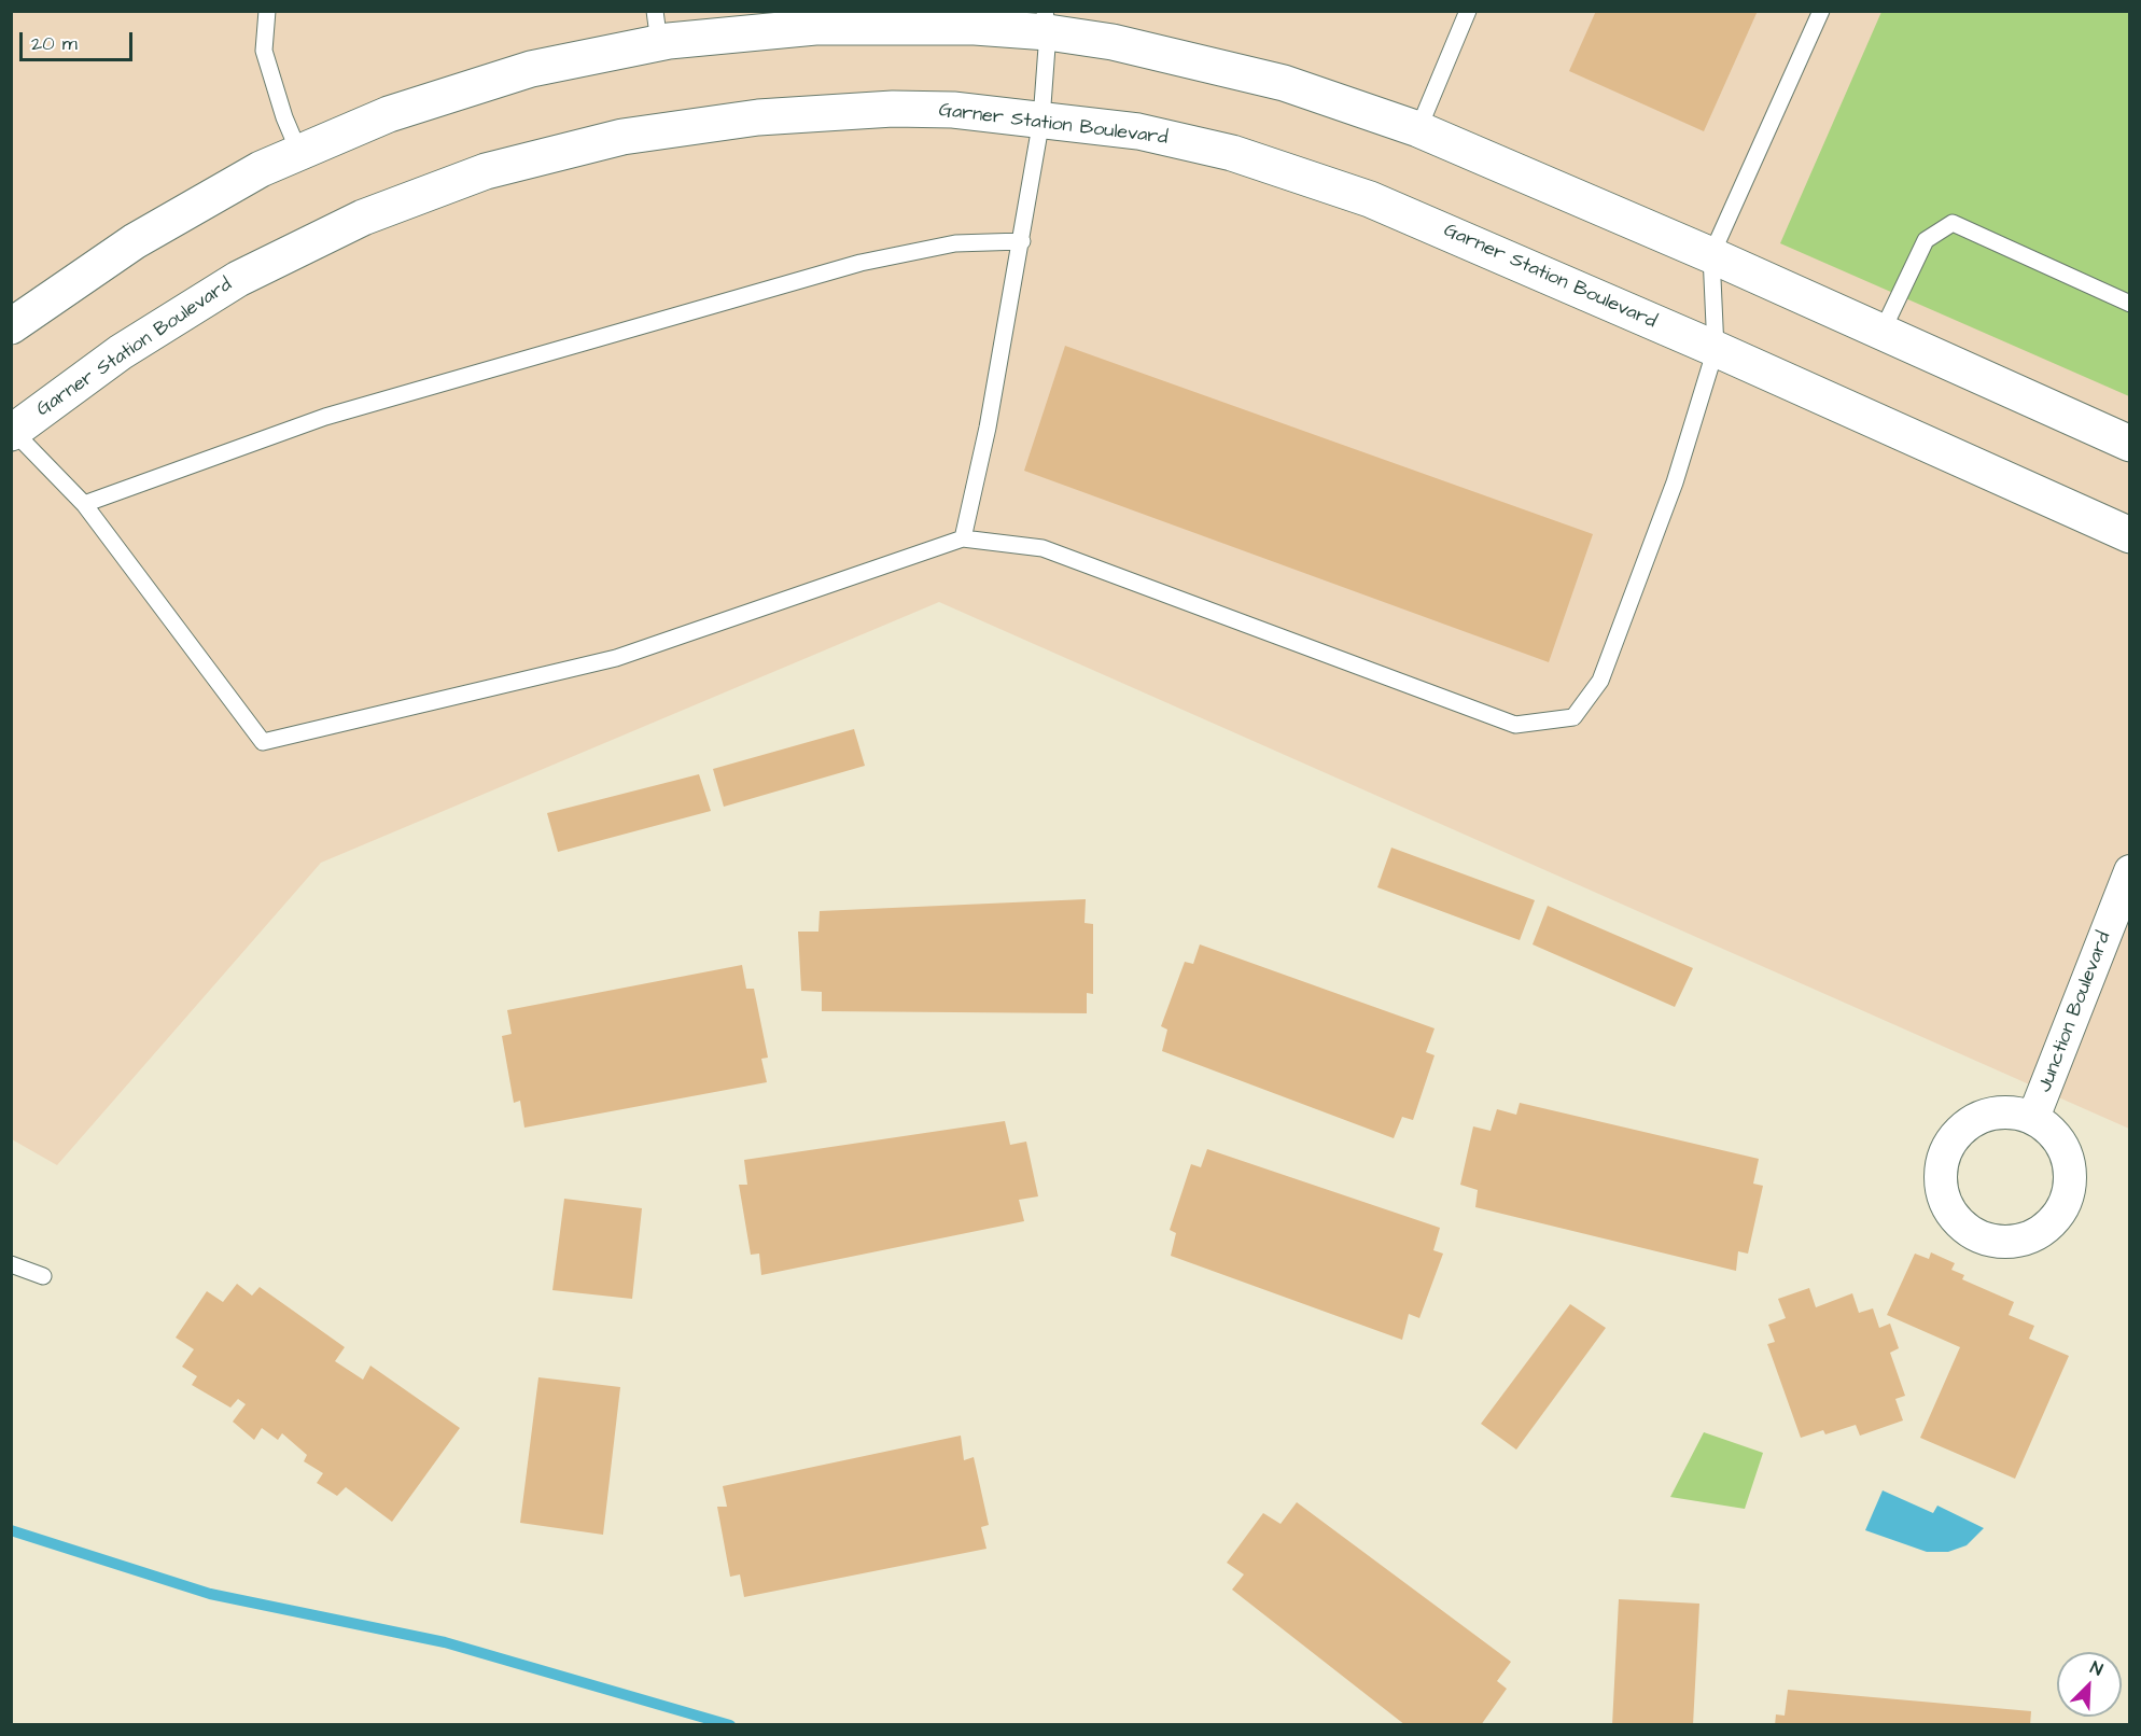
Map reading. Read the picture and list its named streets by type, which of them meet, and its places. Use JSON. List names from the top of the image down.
{
  "streets": {
    "street": ["Garner Station Boulevard", "Junction Boulevard"]
  },
  "scale_bar": "20 m",
  "north": "top right"
}
